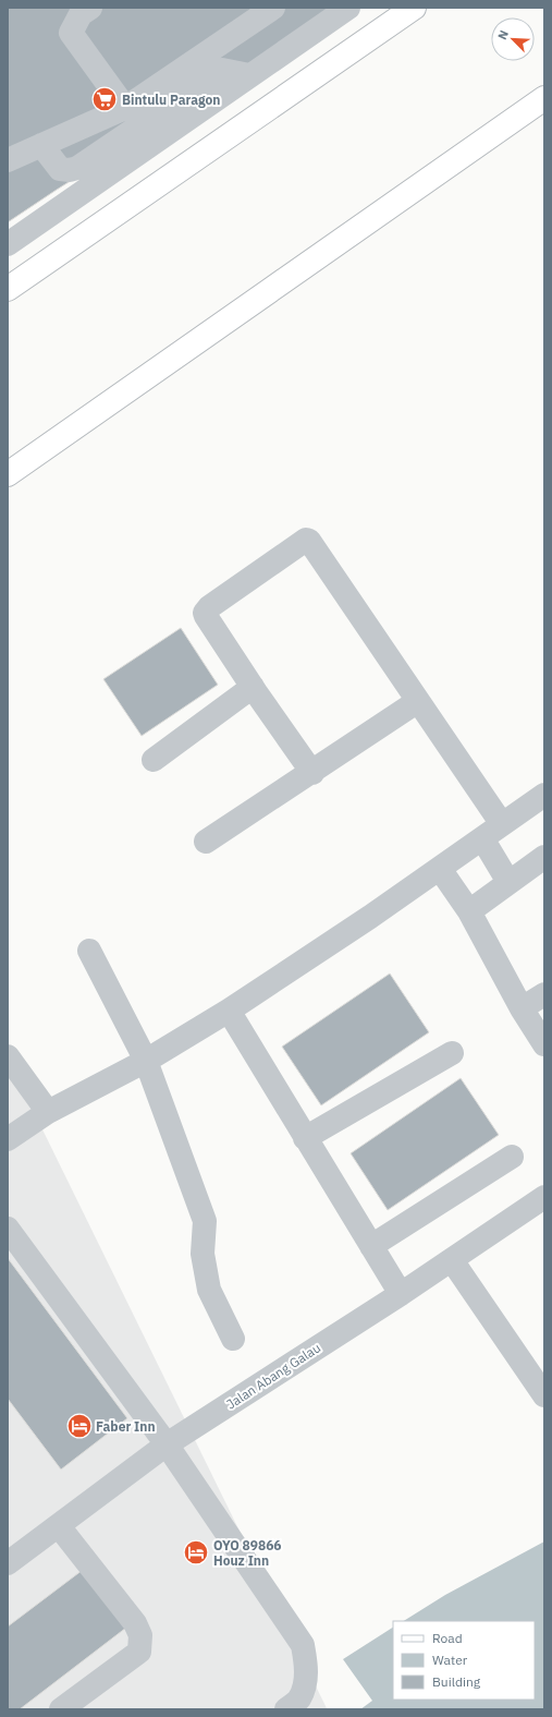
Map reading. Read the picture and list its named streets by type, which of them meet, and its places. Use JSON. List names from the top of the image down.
{
  "streets": {
    "street": ["Jalan Abang Galau"]
  },
  "places": {
    "supermarket": ["Bintulu Paragon"],
    "hotel": ["Faber Inn", "OYO 89866 Houz Inn"]
  },
  "legend": ["Road", "Water", "Building"],
  "north": "top left"
}
